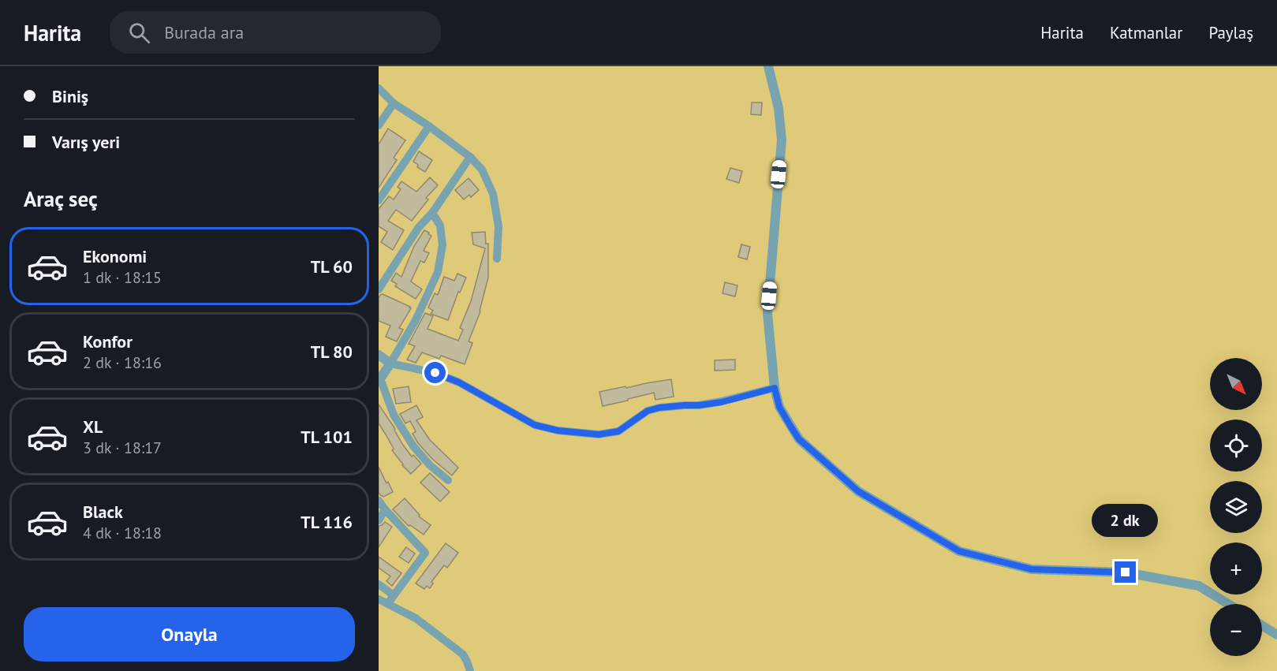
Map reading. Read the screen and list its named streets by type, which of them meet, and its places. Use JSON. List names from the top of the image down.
{
  "north": "bottom right",
  "page": {
    "header": "Harita",
    "search": "Burada ara",
    "nav": ["Harita", "Katmanlar", "Paylaş"],
    "banner": ["Biniş", "Varış yeri"],
    "heading": "Araç seç",
    "list": [
      {
        "name": "Ekonomi",
        "note": "1 dk · 18:15",
        "value": "TL 60"
      },
      {
        "name": "Konfor",
        "note": "2 dk · 18:16",
        "value": "TL 80"
      },
      {
        "name": "XL",
        "note": "3 dk · 18:17",
        "value": "TL 101"
      },
      {
        "name": "Black",
        "note": "4 dk · 18:18",
        "value": "TL 116"
      }
    ],
    "map_buttons": ["+", "−"],
    "bubble": "2 dk",
    "buttons": "Onayla"
  }
}
